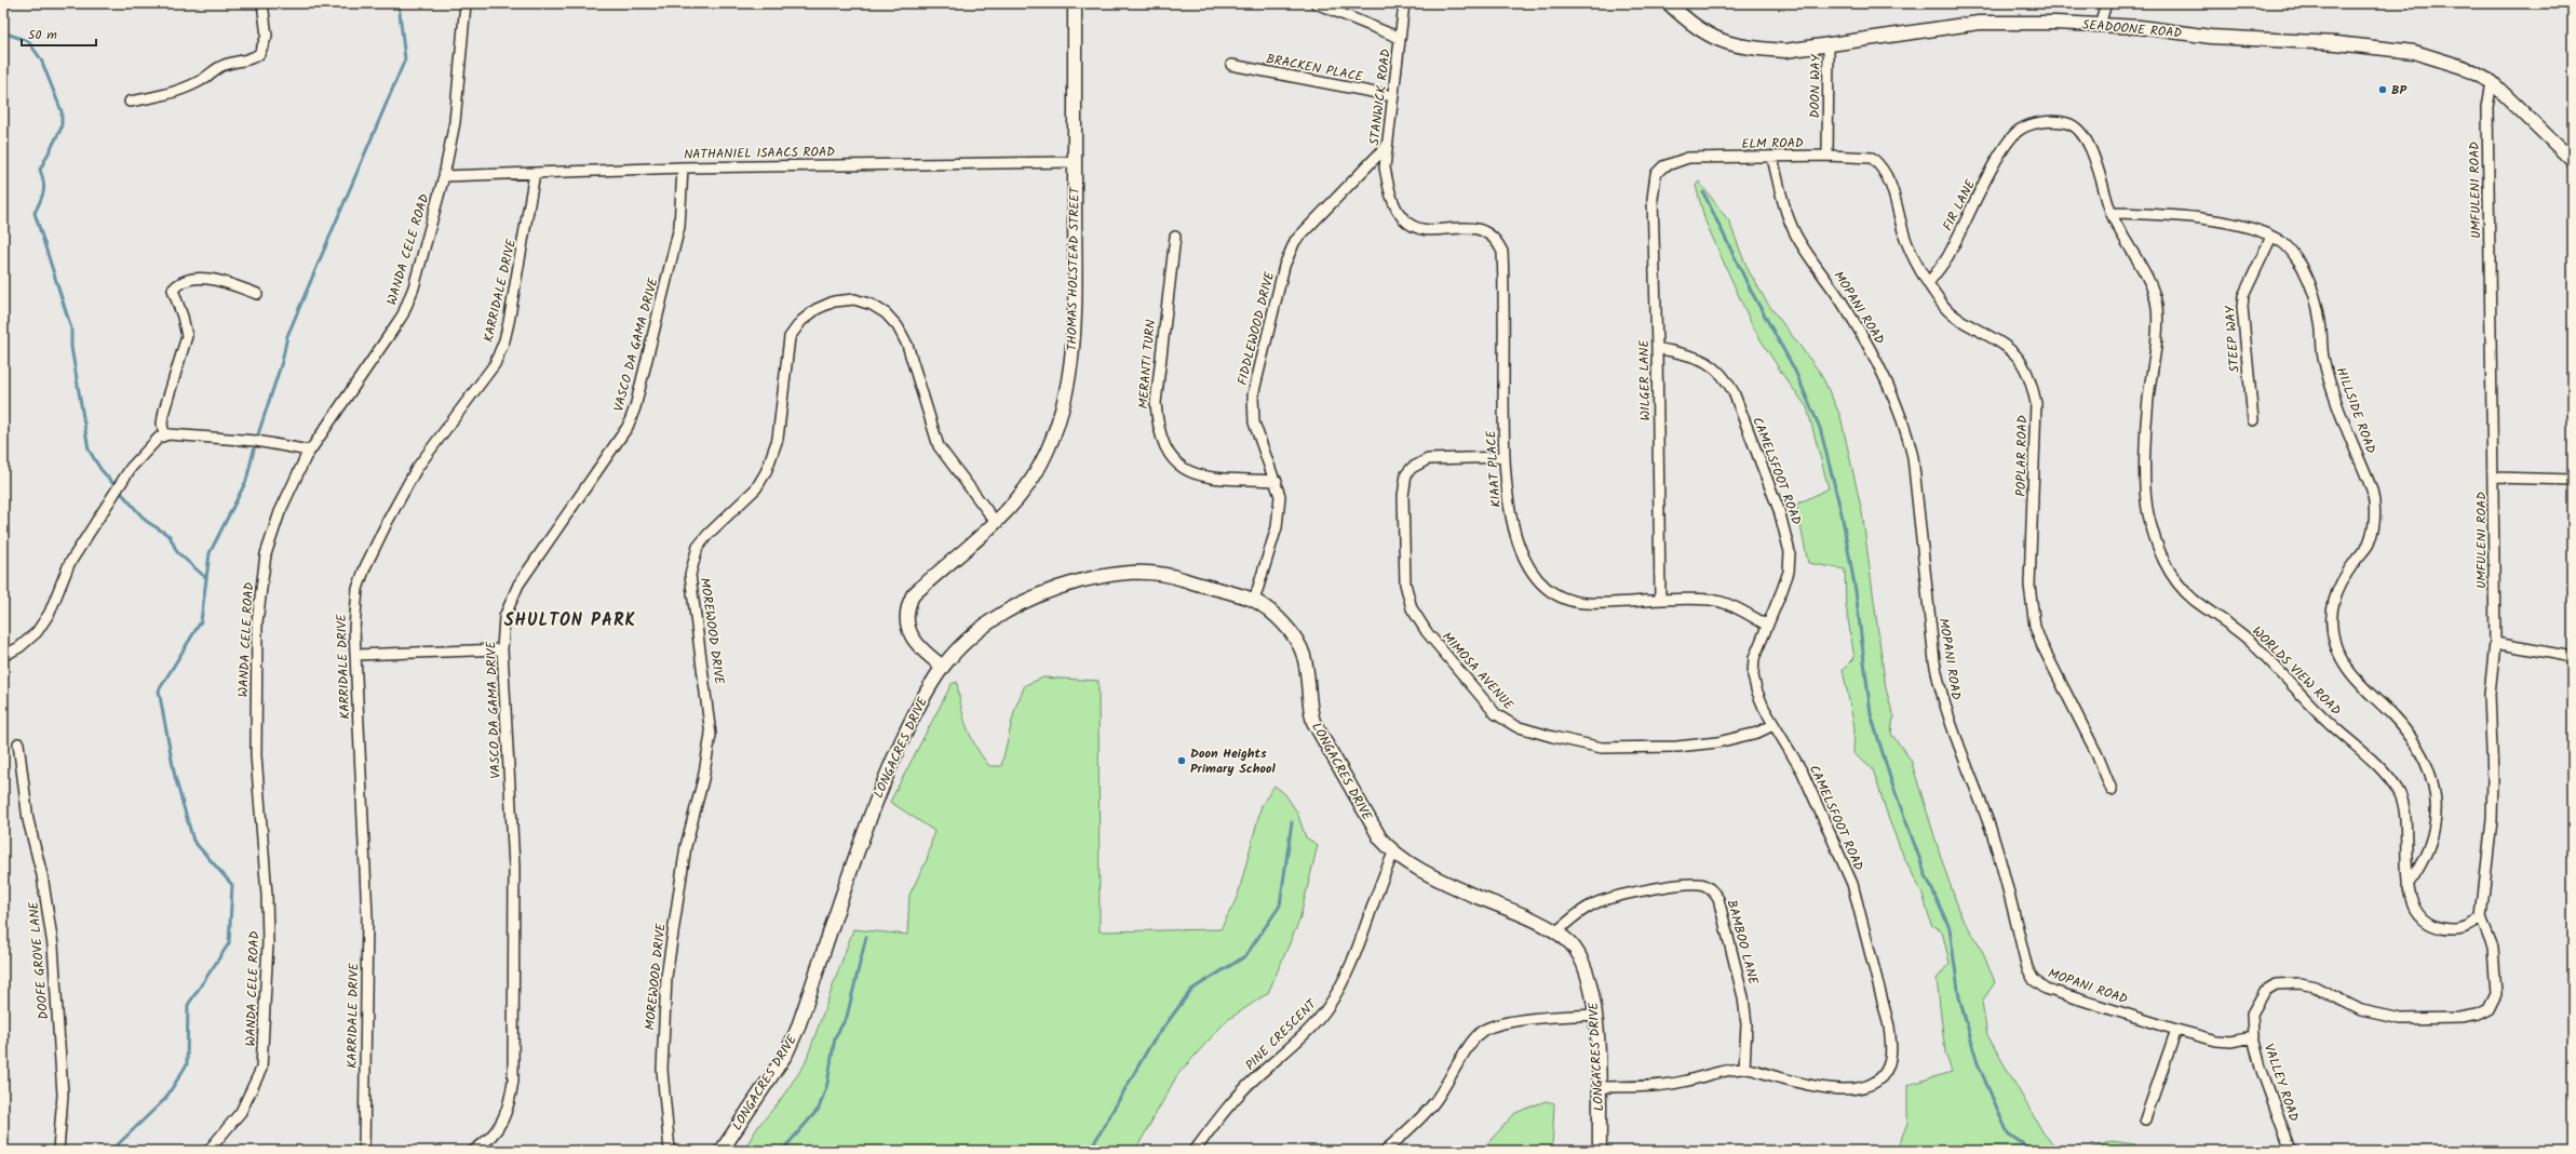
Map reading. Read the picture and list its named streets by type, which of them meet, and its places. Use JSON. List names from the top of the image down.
{
  "streets": {
    "street": [
      "SEADOONE ROAD",
      "BRACKEN PLACE",
      "DOON WAY",
      "STANWICK ROAD",
      "ELM ROAD",
      "NATHANIEL ISAACS ROAD",
      "UMFULENI ROAD",
      "FIR LANE",
      "WANDA CELE ROAD",
      "THOMAS HOLSTEAD STREET",
      "KARRIDALE DRIVE",
      "MOPANI ROAD",
      "FIDDLEWOOD DRIVE",
      "STEEP WAY",
      "VASCO DA GAMA DRIVE",
      "MERANTI TURN",
      "WILGER LANE",
      "HILLSIDE ROAD",
      "POPLAR ROAD",
      "KIAAT PLACE",
      "CAMELSFOOT ROAD",
      "MOREWOOD DRIVE",
      "MIMOSA AVENUE",
      "WORLDS VIEW ROAD",
      "LONGACRES DRIVE",
      "BAMBOO LANE",
      "DOOFE GROVE LANE",
      "PINE CRESCENT",
      "VALLEY ROAD"
    ]
  },
  "crossings": [
    ["SEADOONE ROAD", "DOON WAY"],
    ["SEADOONE ROAD", "UMFULENI ROAD"],
    ["BRACKEN PLACE", "STANWICK ROAD"],
    ["DOON WAY", "ELM ROAD"],
    ["STANWICK ROAD", "FIDDLEWOOD DRIVE"],
    ["STANWICK ROAD", "KIAAT PLACE"],
    ["ELM ROAD", "MOPANI ROAD"],
    ["ELM ROAD", "WILGER LANE"],
    ["ELM ROAD", "POPLAR ROAD"],
    ["NATHANIEL ISAACS ROAD", "WANDA CELE ROAD"],
    ["NATHANIEL ISAACS ROAD", "THOMAS HOLSTEAD STREET"],
    ["NATHANIEL ISAACS ROAD", "KARRIDALE DRIVE"],
    ["NATHANIEL ISAACS ROAD", "VASCO DA GAMA DRIVE"],
    ["UMFULENI ROAD", "WORLDS VIEW ROAD"],
    ["UMFULENI ROAD", "VALLEY ROAD"],
    ["FIR LANE", "HILLSIDE ROAD"],
    ["FIR LANE", "POPLAR ROAD"],
    ["FIR LANE", "WORLDS VIEW ROAD"],
    ["THOMAS HOLSTEAD STREET", "MOREWOOD DRIVE"],
    ["THOMAS HOLSTEAD STREET", "LONGACRES DRIVE"],
    ["MOPANI ROAD", "VALLEY ROAD"],
    ["FIDDLEWOOD DRIVE", "MERANTI TURN"],
    ["FIDDLEWOOD DRIVE", "LONGACRES DRIVE"],
    ["STEEP WAY", "HILLSIDE ROAD"],
    ["WILGER LANE", "KIAAT PLACE"],
    ["WILGER LANE", "CAMELSFOOT ROAD"],
    ["HILLSIDE ROAD", "WORLDS VIEW ROAD"],
    ["KIAAT PLACE", "CAMELSFOOT ROAD"],
    ["KIAAT PLACE", "MIMOSA AVENUE"],
    ["CAMELSFOOT ROAD", "MIMOSA AVENUE"],
    ["CAMELSFOOT ROAD", "LONGACRES DRIVE"],
    ["CAMELSFOOT ROAD", "BAMBOO LANE"],
    ["LONGACRES DRIVE", "BAMBOO LANE"],
    ["LONGACRES DRIVE", "PINE CRESCENT"]
  ],
  "districts": ["SHULTON PARK"],
  "places": ["BP", "Doon Heights Primary School"],
  "scale_bar": "50 m"
}
